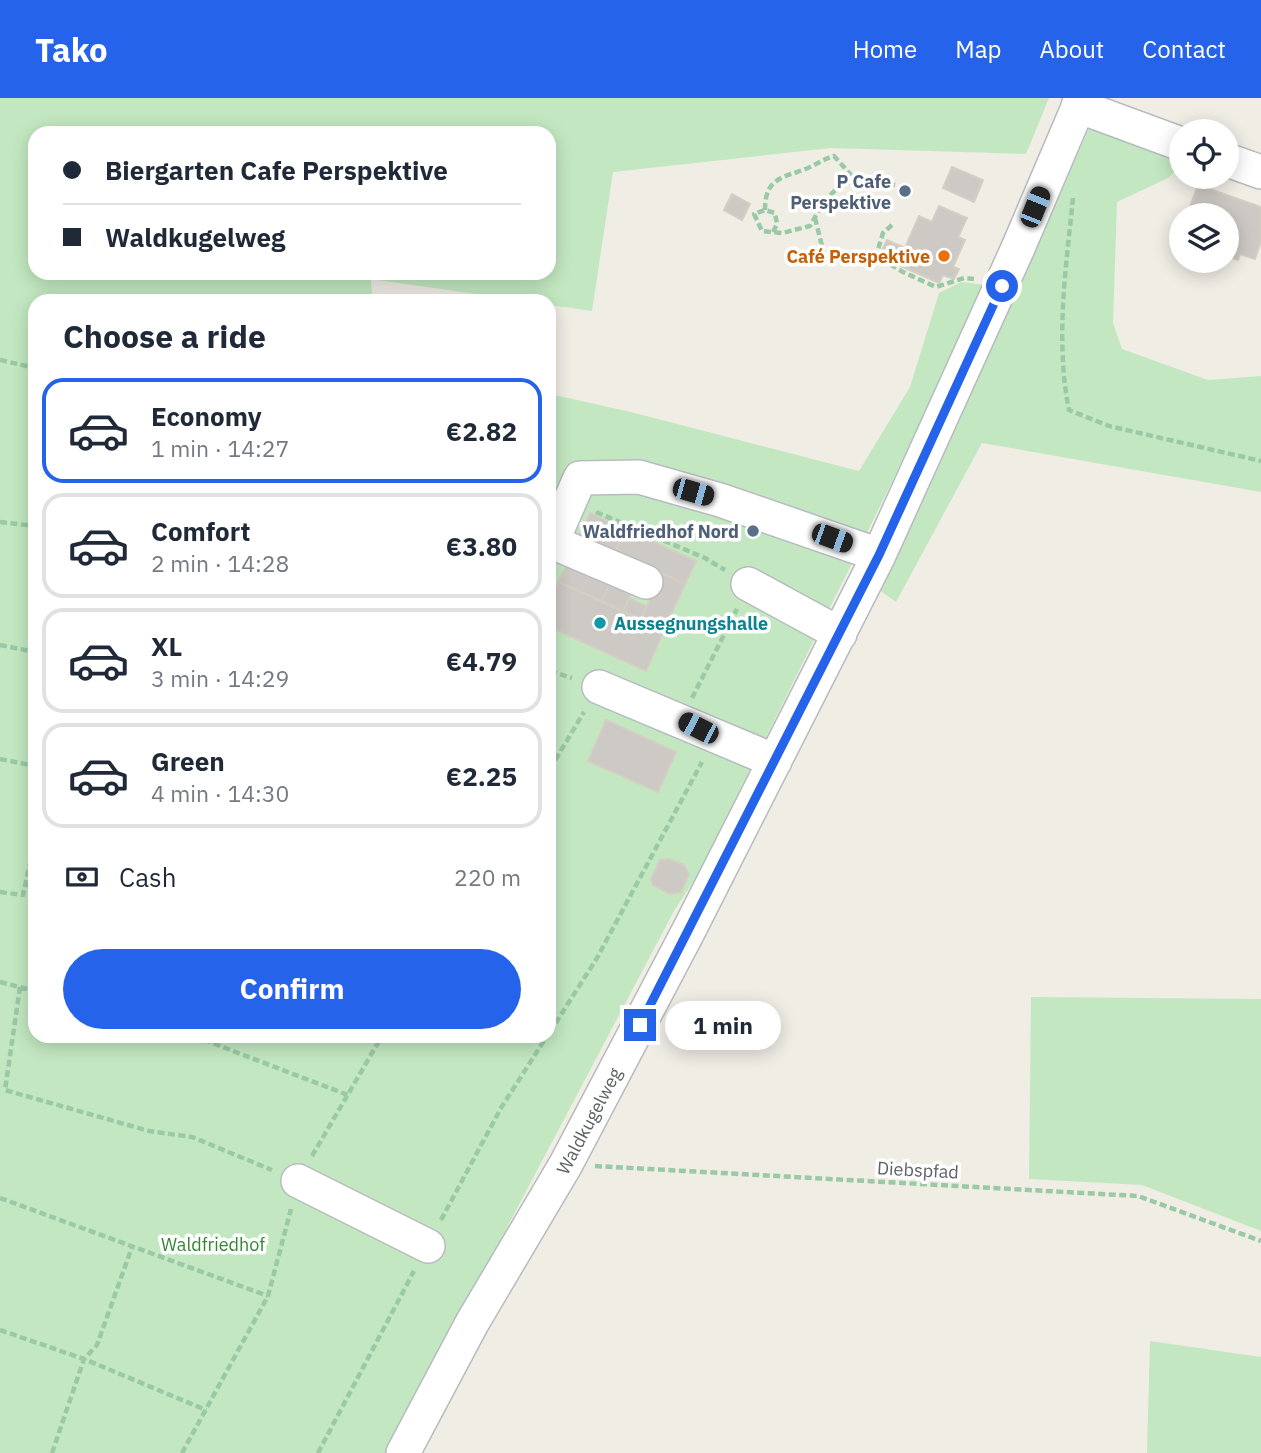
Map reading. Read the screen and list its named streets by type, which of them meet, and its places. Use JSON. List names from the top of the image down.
{
  "streets": {
    "street": ["Waldkugelweg"],
    "path": ["Diebspfad"]
  },
  "crossings": [
    ["Waldkugelweg", "Diebspfad"]
  ],
  "parks": ["Waldfriedhof"],
  "places": [
    "P Cafe Perspektive",
    "Café Perspektive",
    "Waldfriedhof Nord",
    "Aussegnungshalle"
  ],
  "page": {
    "header": "Tako",
    "nav": [
      "Home",
      "Map",
      "About",
      "Contact"
    ],
    "banner": ["Biergarten Cafe Perspektive", "Waldkugelweg"],
    "heading": "Choose a ride",
    "list": [
      {
        "name": "Economy",
        "note": "1 min · 14:27",
        "value": "€2.82"
      },
      {
        "name": "Comfort",
        "note": "2 min · 14:28",
        "value": "€3.80"
      },
      {
        "name": "XL",
        "note": "3 min · 14:29",
        "value": "€4.79"
      },
      {
        "name": "Green",
        "note": "4 min · 14:30",
        "value": "€2.25"
      }
    ],
    "pay": ["Cash", "220 m"],
    "buttons": "Confirm",
    "bubble": "1 min"
  }
}
